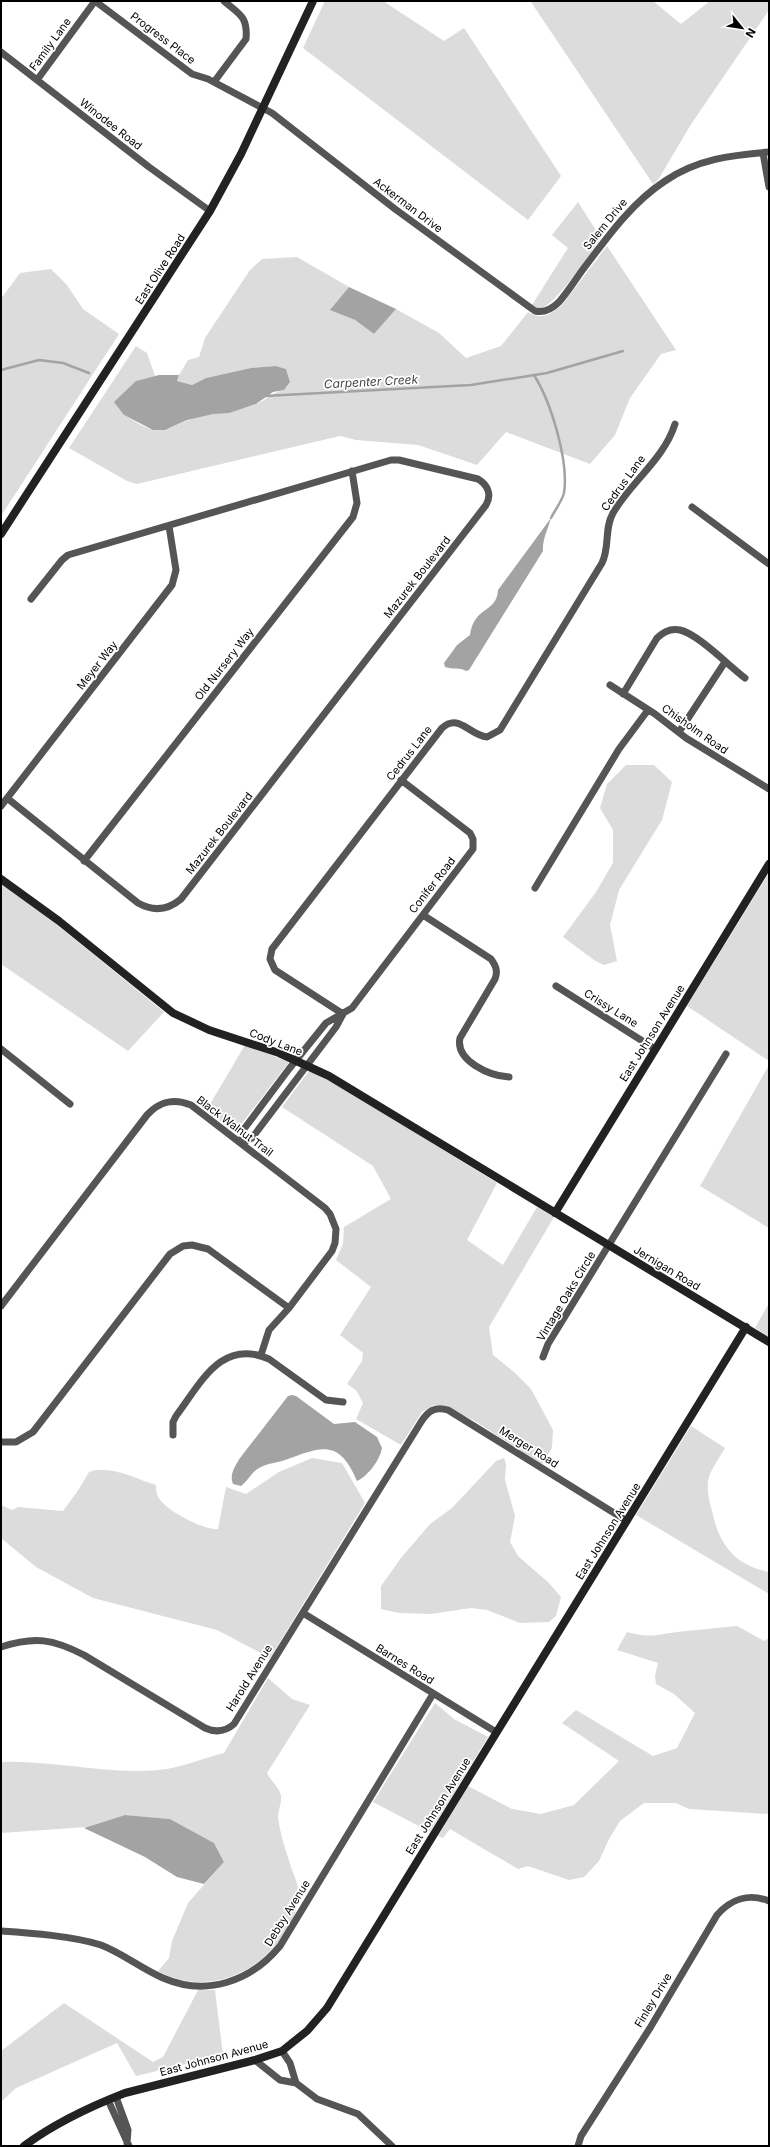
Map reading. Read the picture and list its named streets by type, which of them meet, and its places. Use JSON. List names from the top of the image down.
{
  "streets": {
    "main road": [
      "East Olive Road",
      "East Johnson Avenue",
      "Cody Lane",
      "Jernigan Road"
    ],
    "street": [
      "Progress Place",
      "Family Lane",
      "Winodee Road",
      "Ackerman Drive",
      "Salem Drive",
      "Cedrus Lane",
      "Mazurek Boulevard",
      "Old Nursery Way",
      "Meyer Way",
      "Chisholm Road",
      "Conifer Road",
      "Crissy Lane",
      "Black Walnut Trail",
      "Vintage Oaks Circle",
      "Merger Road",
      "Barnes Road",
      "Harold Avenue",
      "Debby Avenue",
      "Finley Drive"
    ]
  },
  "crossings": [
    ["Progress Place", "Family Lane"],
    ["Progress Place", "Ackerman Drive"],
    ["Progress Place", "East Olive Road"],
    ["Family Lane", "Winodee Road"],
    ["Winodee Road", "East Olive Road"],
    ["Ackerman Drive", "Salem Drive"],
    ["Ackerman Drive", "East Olive Road"],
    ["Cedrus Lane", "Conifer Road"],
    ["Mazurek Boulevard", "Old Nursery Way"],
    ["Mazurek Boulevard", "Meyer Way"],
    ["Conifer Road", "Cody Lane"],
    ["Conifer Road", "Black Walnut Trail"],
    ["Crissy Lane", "East Johnson Avenue"],
    ["East Johnson Avenue", "Cody Lane"],
    ["East Johnson Avenue", "Jernigan Road"],
    ["East Johnson Avenue", "Merger Road"],
    ["East Johnson Avenue", "Barnes Road"],
    ["Cody Lane", "Jernigan Road"],
    ["Jernigan Road", "Vintage Oaks Circle"],
    ["Merger Road", "Harold Avenue"],
    ["Barnes Road", "Harold Avenue"],
    ["Barnes Road", "Debby Avenue"]
  ],
  "water": ["Carpenter Creek"],
  "north": "bottom right"
}
